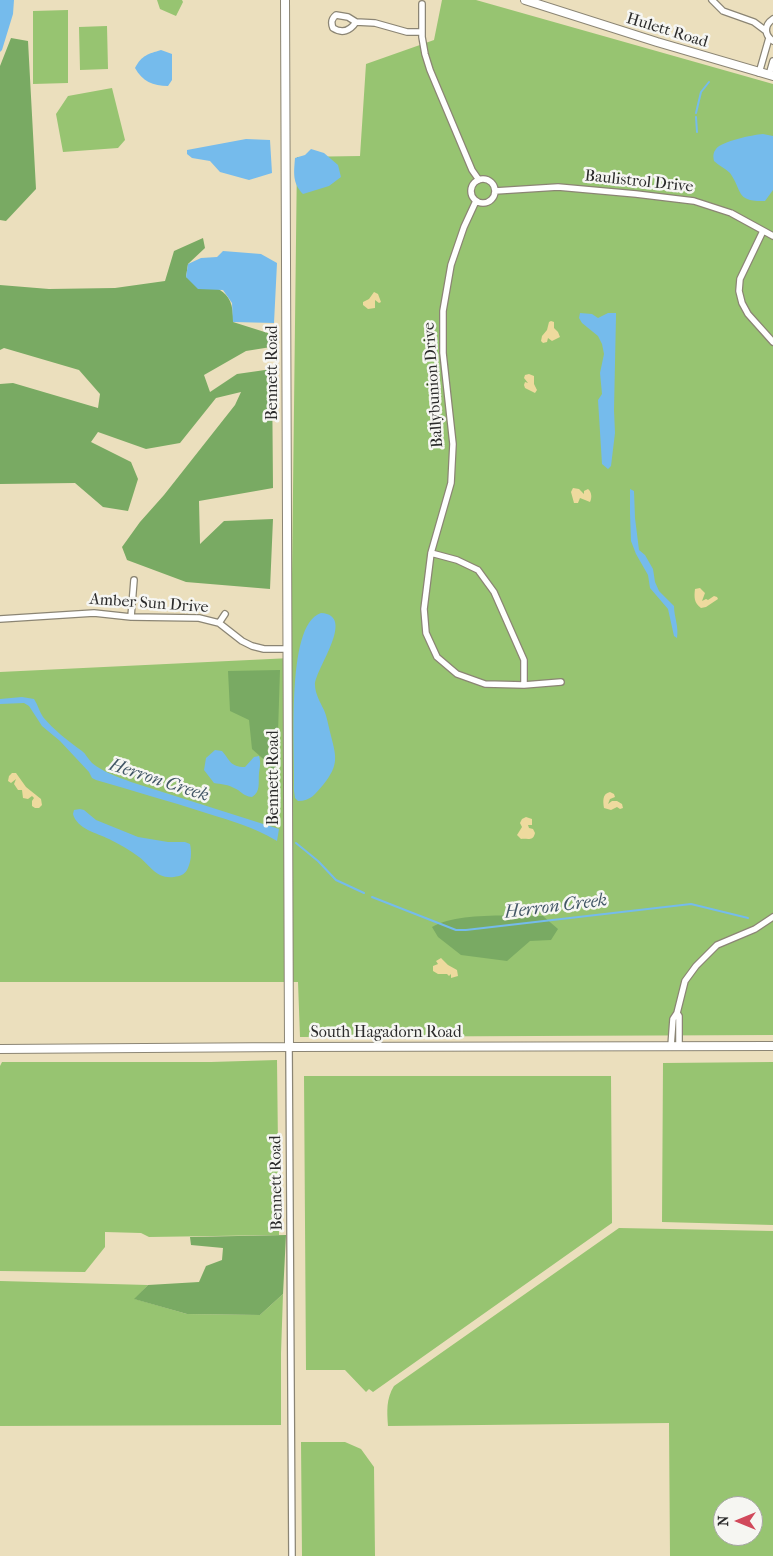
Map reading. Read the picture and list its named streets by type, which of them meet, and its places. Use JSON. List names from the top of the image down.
{
  "streets": {
    "street": [
      "Hulett Road",
      "Baulistrol Drive",
      "Bennett Road",
      "Ballybunion Drive",
      "Amber Sun Drive",
      "South Hagadorn Road"
    ]
  },
  "crossings": [
    ["Baulistrol Drive", "Ballybunion Drive"],
    ["Bennett Road", "Amber Sun Drive"],
    ["Bennett Road", "South Hagadorn Road"]
  ],
  "water": ["Herron Creek"],
  "north": "left"
}
